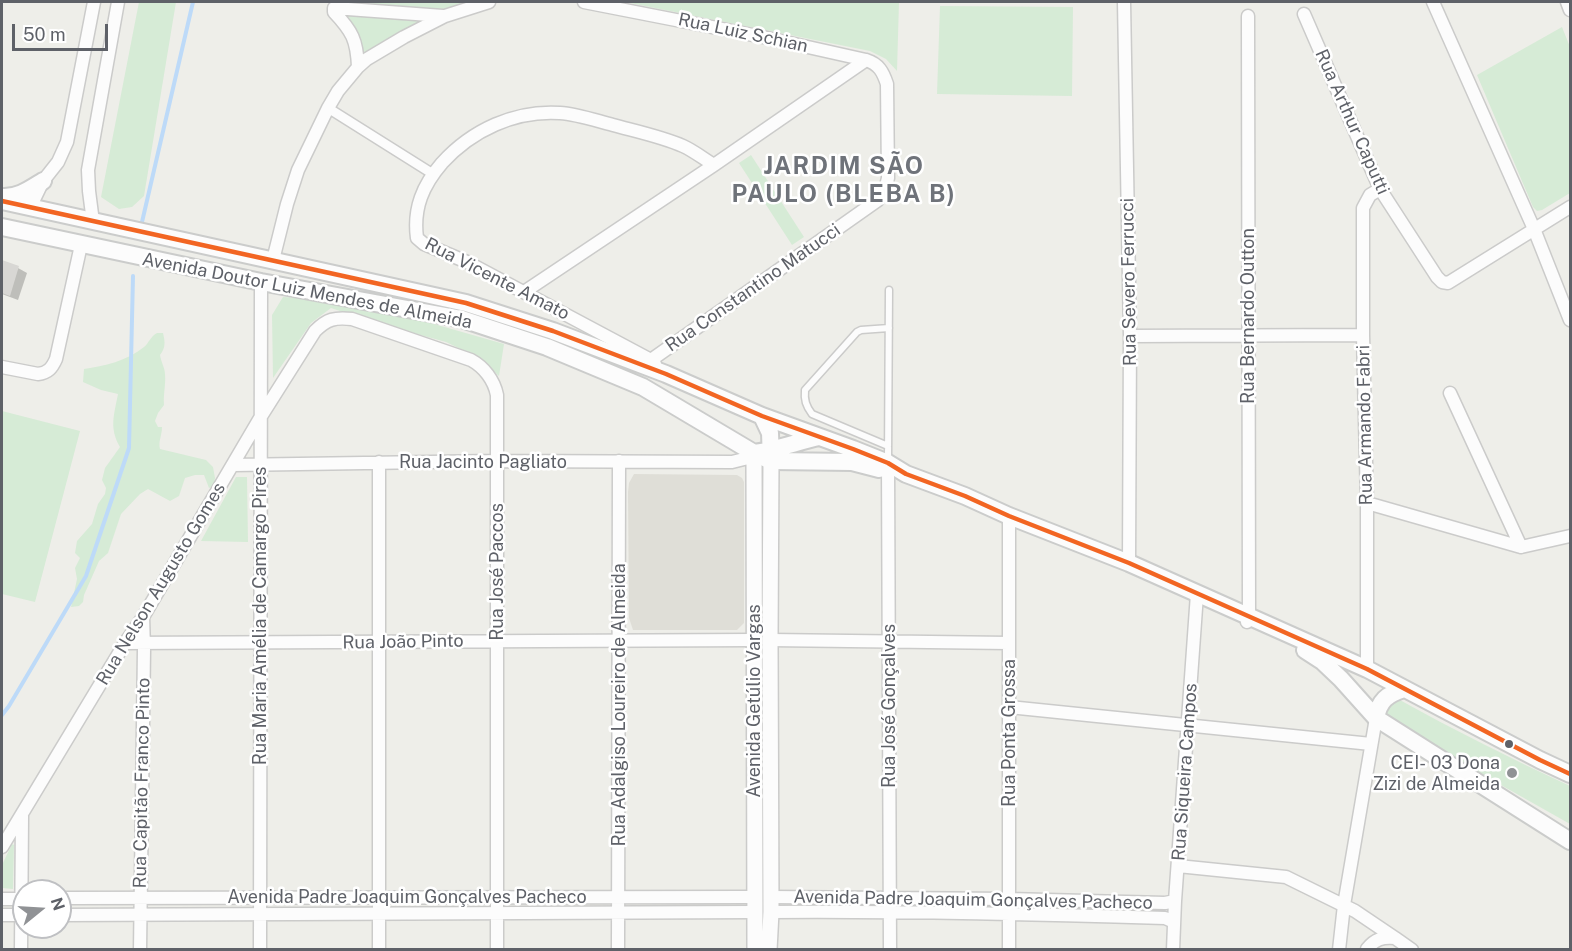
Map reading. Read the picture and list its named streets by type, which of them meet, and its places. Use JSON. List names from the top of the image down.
{
  "streets": {
    "main road": ["Avenida Doutor Luiz Mendes de Almeida"],
    "street": [
      "Rua Luiz Schian",
      "Rua Arthur Caputti",
      "Rua Vicente Amato",
      "Rua Severo Ferrucci",
      "Rua Constantino Matucci",
      "Rua Bernardo Outton",
      "Rua Armando Fabri",
      "Rua Jacinto Pagliato",
      "Rua José Paccos",
      "Rua Nelson Augusto Gomes",
      "Rua Maria Amélia de Camargo Pires",
      "Rua João Pinto",
      "Avenida Getúlio Vargas",
      "Rua Adalgiso Loureiro de Almeida",
      "Rua José Gonçalves",
      "Rua Ponta Grossa",
      "Rua Siqueira Campos",
      "Rua Capitão Franco Pinto",
      "Avenida Padre Joaquim Gonçalves Pacheco"
    ]
  },
  "crossings": [
    ["Rua Luiz Schian", "Rua Constantino Matucci"],
    ["Rua Arthur Caputti", "Rua Armando Fabri"],
    ["Rua Vicente Amato", "Rua Constantino Matucci"],
    ["Rua Vicente Amato", "Avenida Doutor Luiz Mendes de Almeida"],
    ["Rua Severo Ferrucci", "Avenida Doutor Luiz Mendes de Almeida"],
    ["Avenida Doutor Luiz Mendes de Almeida", "Rua Bernardo Outton"],
    ["Avenida Doutor Luiz Mendes de Almeida", "Rua Armando Fabri"],
    ["Avenida Doutor Luiz Mendes de Almeida", "Rua Jacinto Pagliato"],
    ["Avenida Doutor Luiz Mendes de Almeida", "Rua Maria Amélia de Camargo Pires"],
    ["Avenida Doutor Luiz Mendes de Almeida", "Avenida Getúlio Vargas"],
    ["Avenida Doutor Luiz Mendes de Almeida", "Rua José Gonçalves"],
    ["Avenida Doutor Luiz Mendes de Almeida", "Rua Ponta Grossa"],
    ["Avenida Doutor Luiz Mendes de Almeida", "Rua Siqueira Campos"],
    ["Rua Jacinto Pagliato", "Rua José Paccos"],
    ["Rua Jacinto Pagliato", "Rua Nelson Augusto Gomes"],
    ["Rua Jacinto Pagliato", "Rua Maria Amélia de Camargo Pires"],
    ["Rua Jacinto Pagliato", "Avenida Getúlio Vargas"],
    ["Rua Jacinto Pagliato", "Rua Adalgiso Loureiro de Almeida"],
    ["Rua José Paccos", "Rua Nelson Augusto Gomes"],
    ["Rua José Paccos", "Rua João Pinto"],
    ["Rua José Paccos", "Avenida Padre Joaquim Gonçalves Pacheco"],
    ["Rua Nelson Augusto Gomes", "Rua Maria Amélia de Camargo Pires"],
    ["Rua Nelson Augusto Gomes", "Rua João Pinto"],
    ["Rua Nelson Augusto Gomes", "Rua Capitão Franco Pinto"],
    ["Rua Maria Amélia de Camargo Pires", "Rua João Pinto"],
    ["Rua Maria Amélia de Camargo Pires", "Avenida Padre Joaquim Gonçalves Pacheco"],
    ["Rua João Pinto", "Avenida Getúlio Vargas"],
    ["Rua João Pinto", "Rua Adalgiso Loureiro de Almeida"],
    ["Rua João Pinto", "Rua Capitão Franco Pinto"],
    ["Avenida Getúlio Vargas", "Avenida Padre Joaquim Gonçalves Pacheco"],
    ["Rua Adalgiso Loureiro de Almeida", "Avenida Padre Joaquim Gonçalves Pacheco"],
    ["Rua José Gonçalves", "Avenida Padre Joaquim Gonçalves Pacheco"],
    ["Rua Ponta Grossa", "Avenida Padre Joaquim Gonçalves Pacheco"],
    ["Rua Siqueira Campos", "Avenida Padre Joaquim Gonçalves Pacheco"],
    ["Rua Capitão Franco Pinto", "Avenida Padre Joaquim Gonçalves Pacheco"]
  ],
  "districts": ["JARDIM SÃO PAULO (BLEBA B)"],
  "places": ["CEI- 03 Dona Zizi de Almeida"],
  "scale_bar": "50 m",
  "north": "right"
}
